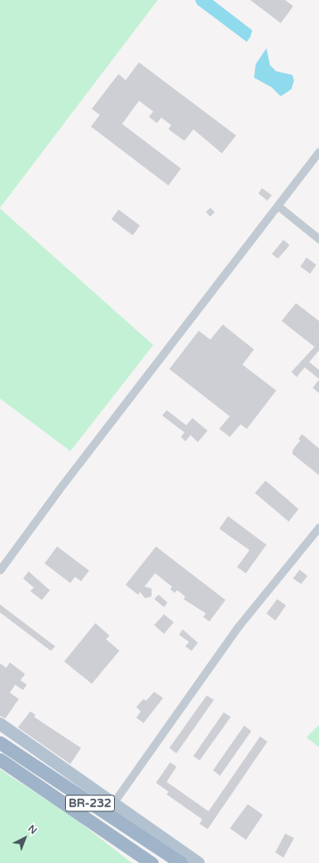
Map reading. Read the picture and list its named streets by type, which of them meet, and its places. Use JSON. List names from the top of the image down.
{
  "streets": {
    "highway": ["BR-232"]
  },
  "north": "top right"
}
